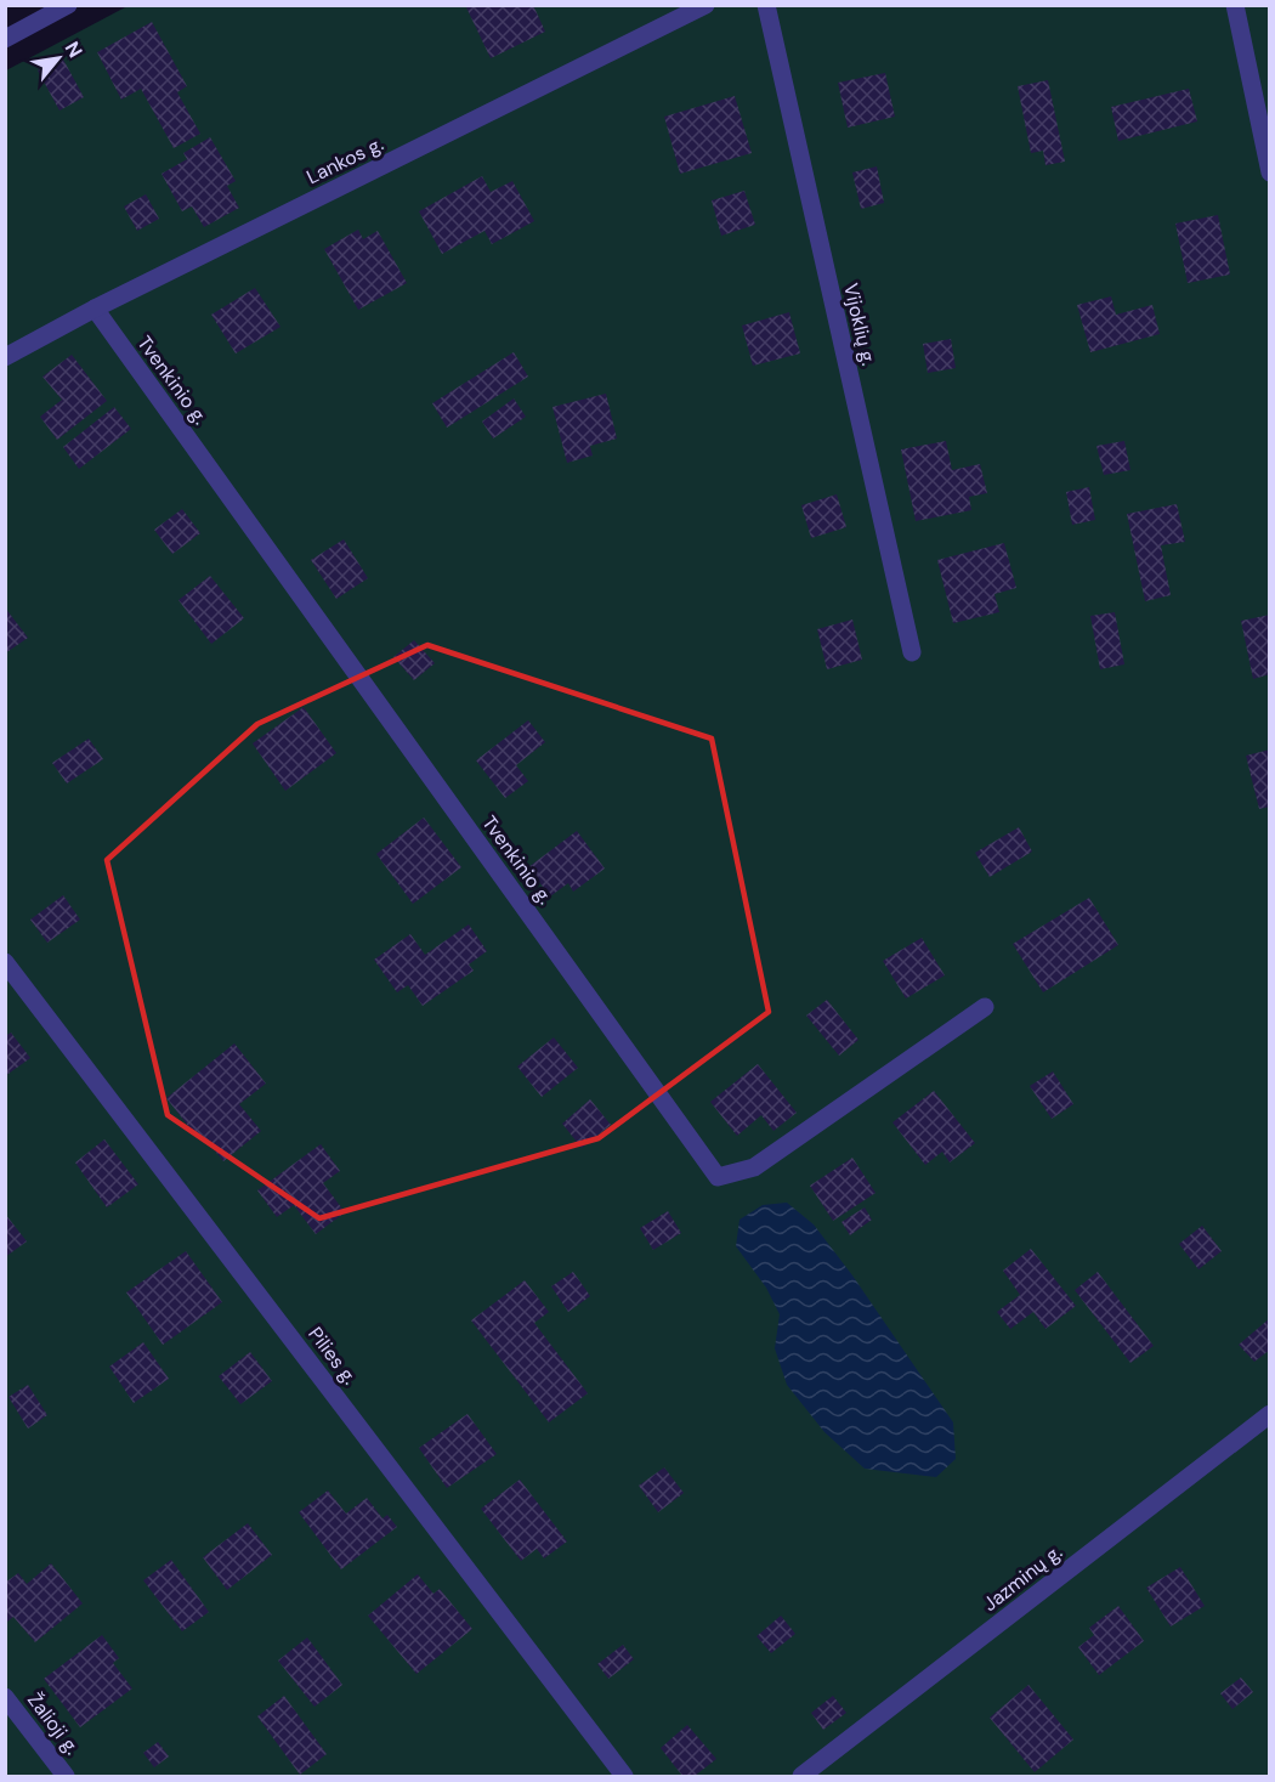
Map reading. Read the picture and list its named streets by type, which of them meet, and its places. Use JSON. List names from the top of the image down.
{
  "streets": {
    "street": [
      "Lankos g.",
      "Vijoklių g.",
      "Tvenkinio g.",
      "Pilies g.",
      "Jazminų g.",
      "Žalioji g."
    ]
  },
  "crossings": [
    ["Lankos g.", "Tvenkinio g."]
  ],
  "north": "top right"
}
